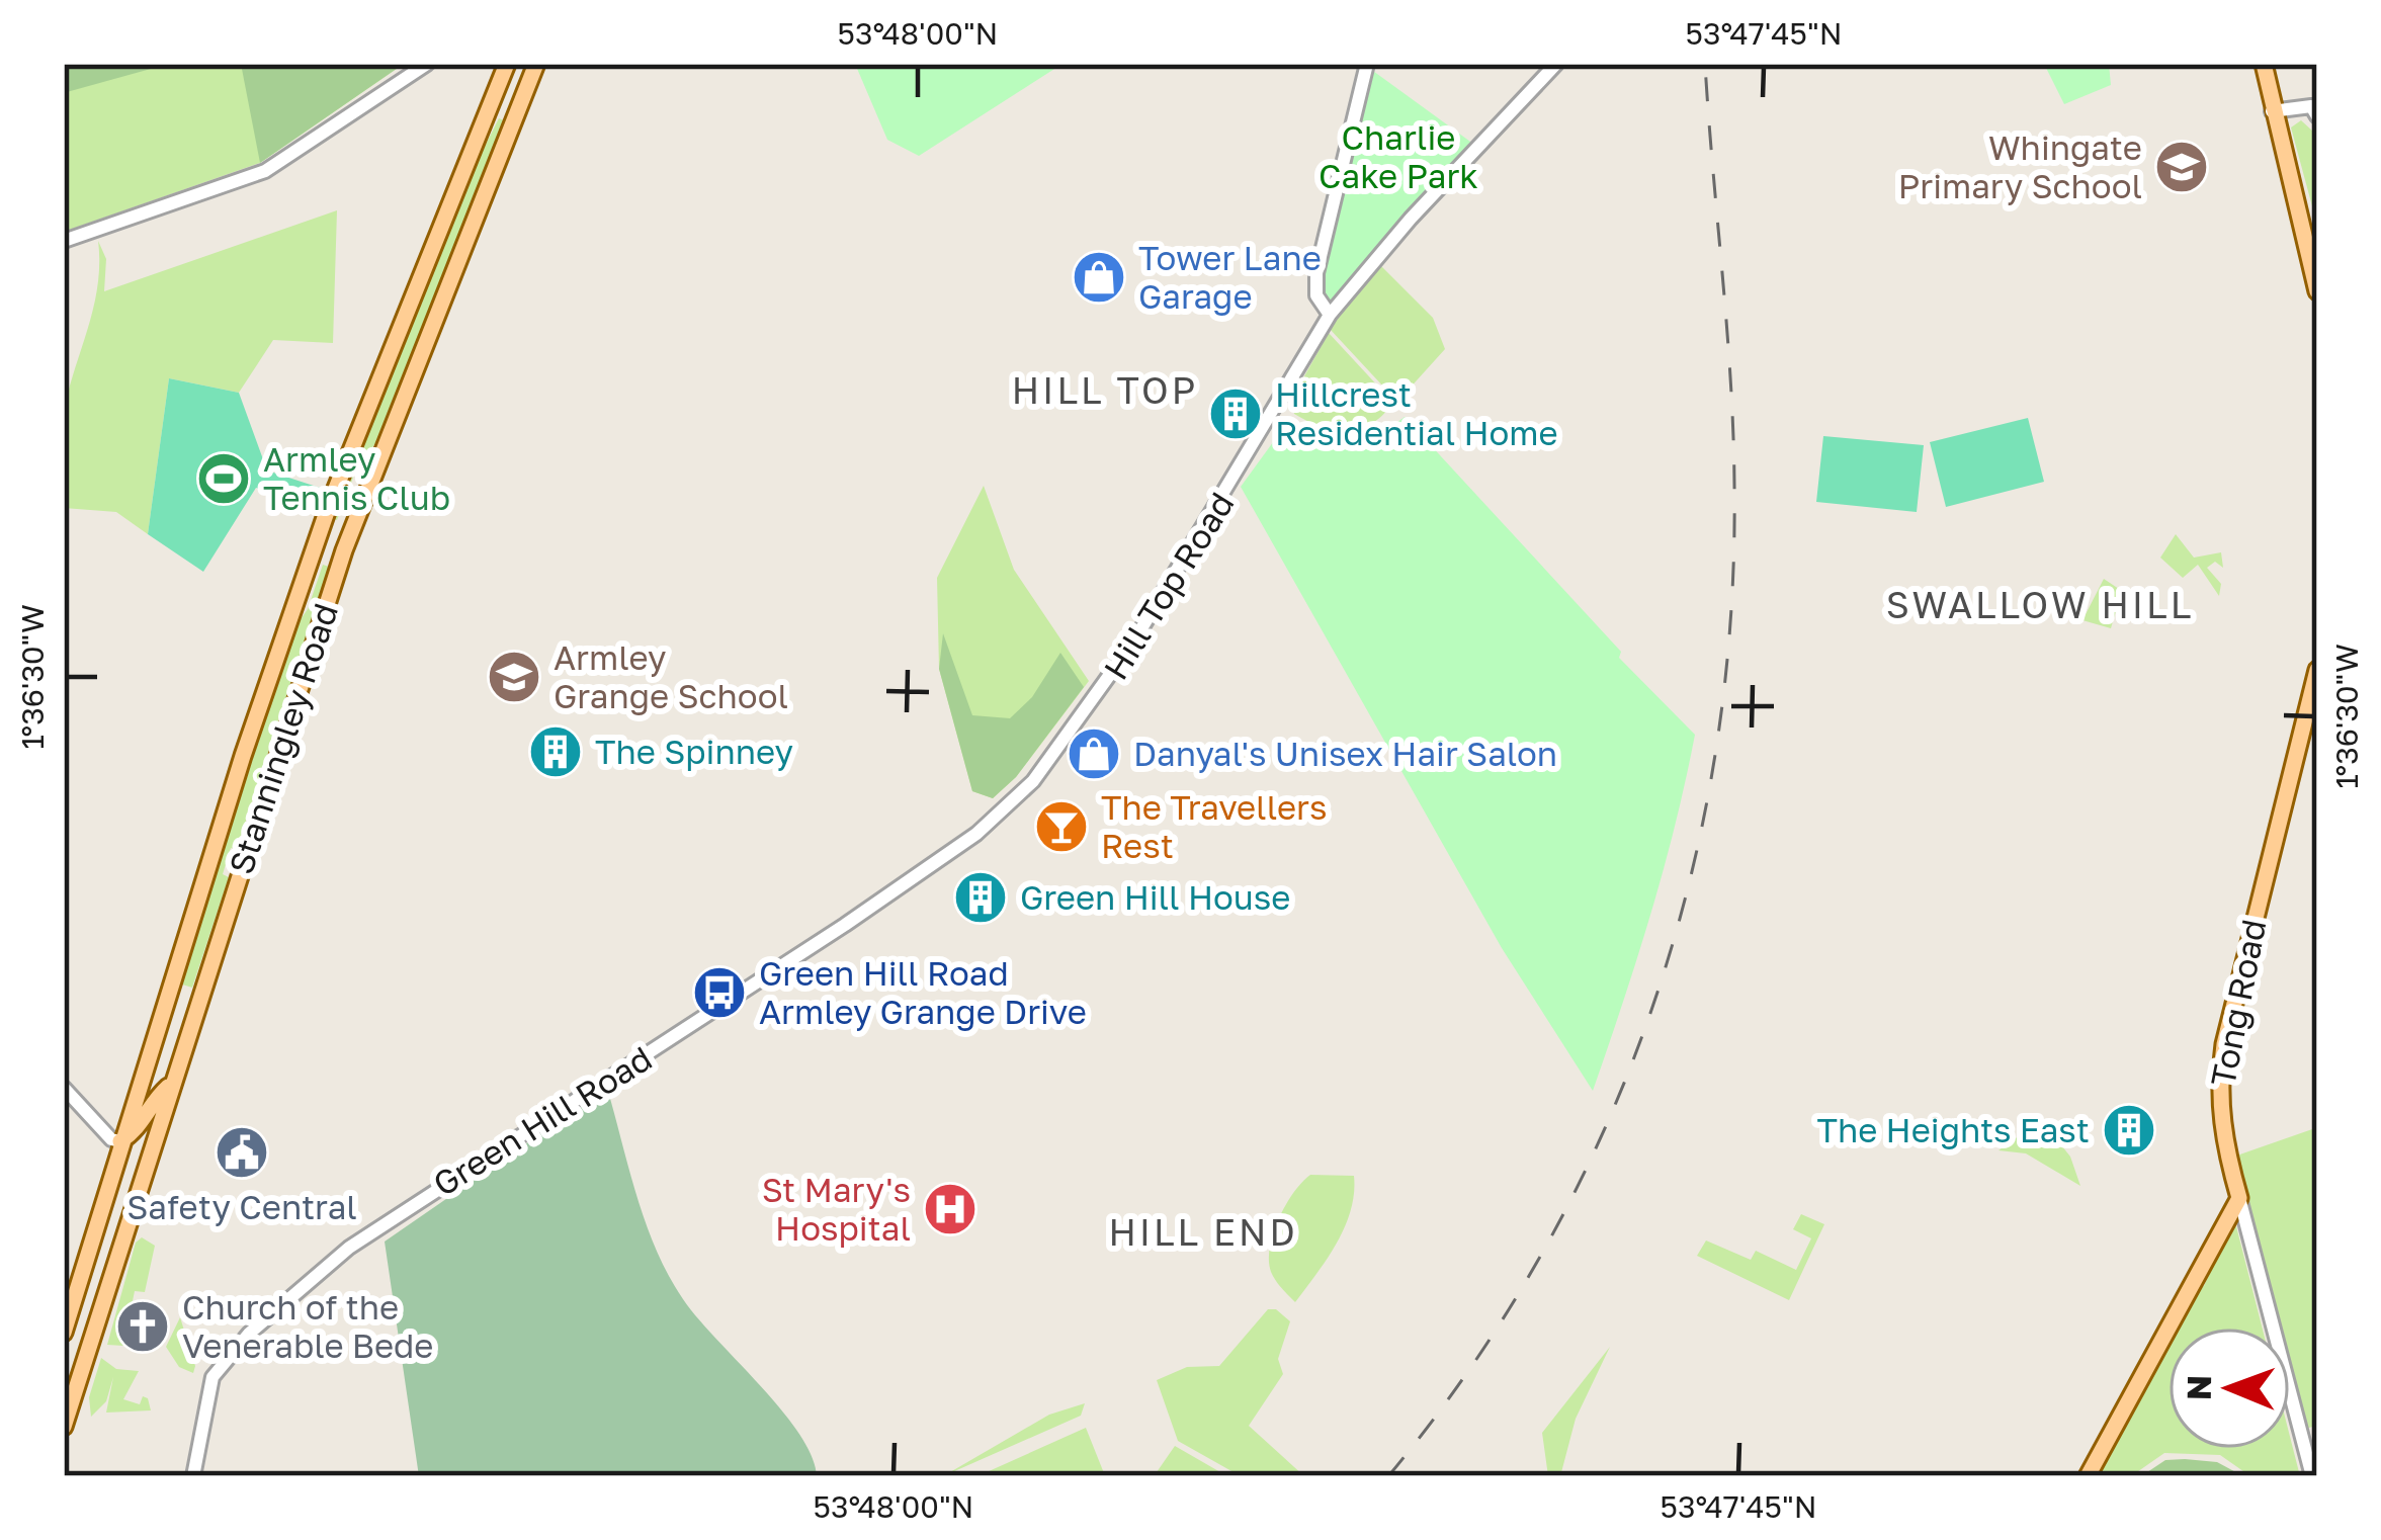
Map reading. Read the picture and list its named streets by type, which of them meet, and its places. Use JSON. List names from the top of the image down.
{
  "streets": {
    "main road": ["Stanningley Road", "Tong Road"],
    "street": ["Hill Top Road", "Green Hill Road"]
  },
  "crossings": [
    ["Hill Top Road", "Green Hill Road"]
  ],
  "districts": ["HILL TOP", "SWALLOW HILL", "HILL END"],
  "parks": ["Charlie Cake Park"],
  "places": {
    "school or university": ["Whingate Primary School", "Armley Grange School"],
    "shop": ["Tower Lane Garage", "Danyal's Unisex Hair Salon"],
    "building": [
      "Hillcrest Residential Home",
      "The Spinney",
      "Green Hill House",
      "The Heights East"
    ],
    "sports": ["Armley Tennis Club"],
    "bar": ["The Travellers Rest"],
    "bus stop": ["Green Hill Road Armley Grange Drive"],
    "public building": ["Safety Central"],
    "hospital": ["St Mary's Hospital"],
    "church": ["Church of the Venerable Bede"]
  },
  "north": "left",
  "coordinates": ["53°48'00\"N", "53°47'45\"N", "1°36'30\"W"]
}
